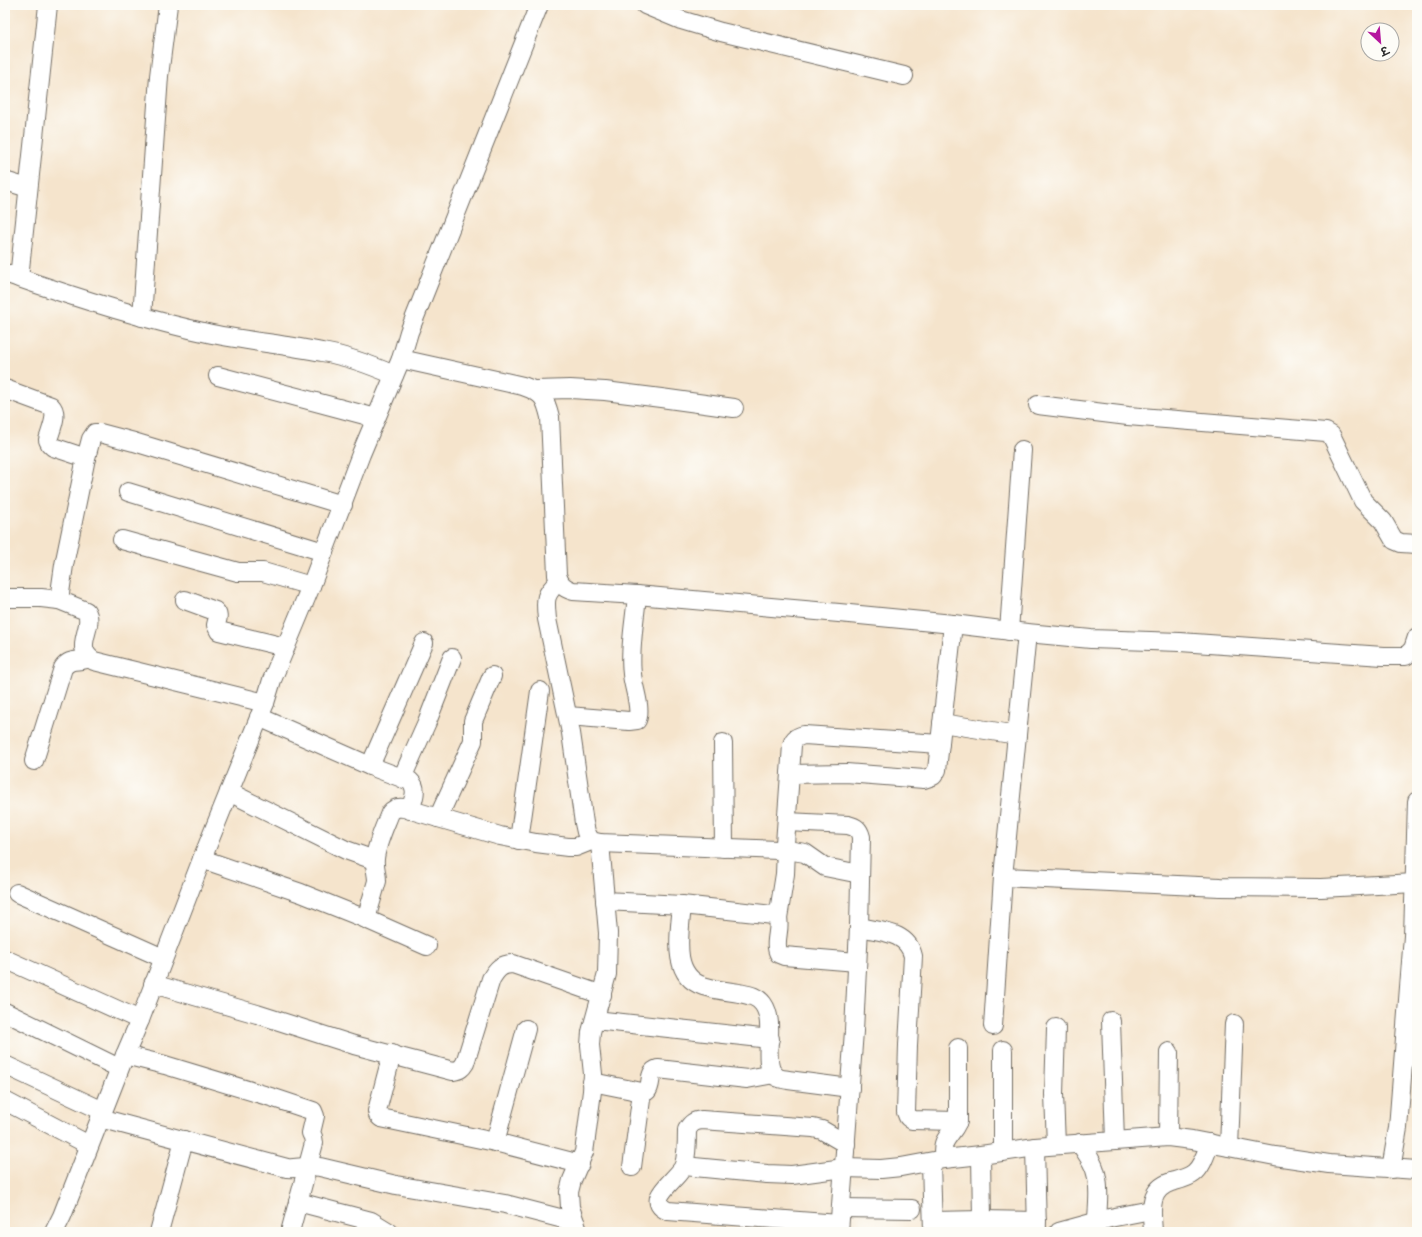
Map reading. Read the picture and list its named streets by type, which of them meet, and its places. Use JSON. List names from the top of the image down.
{
  "north": "bottom right"
}
